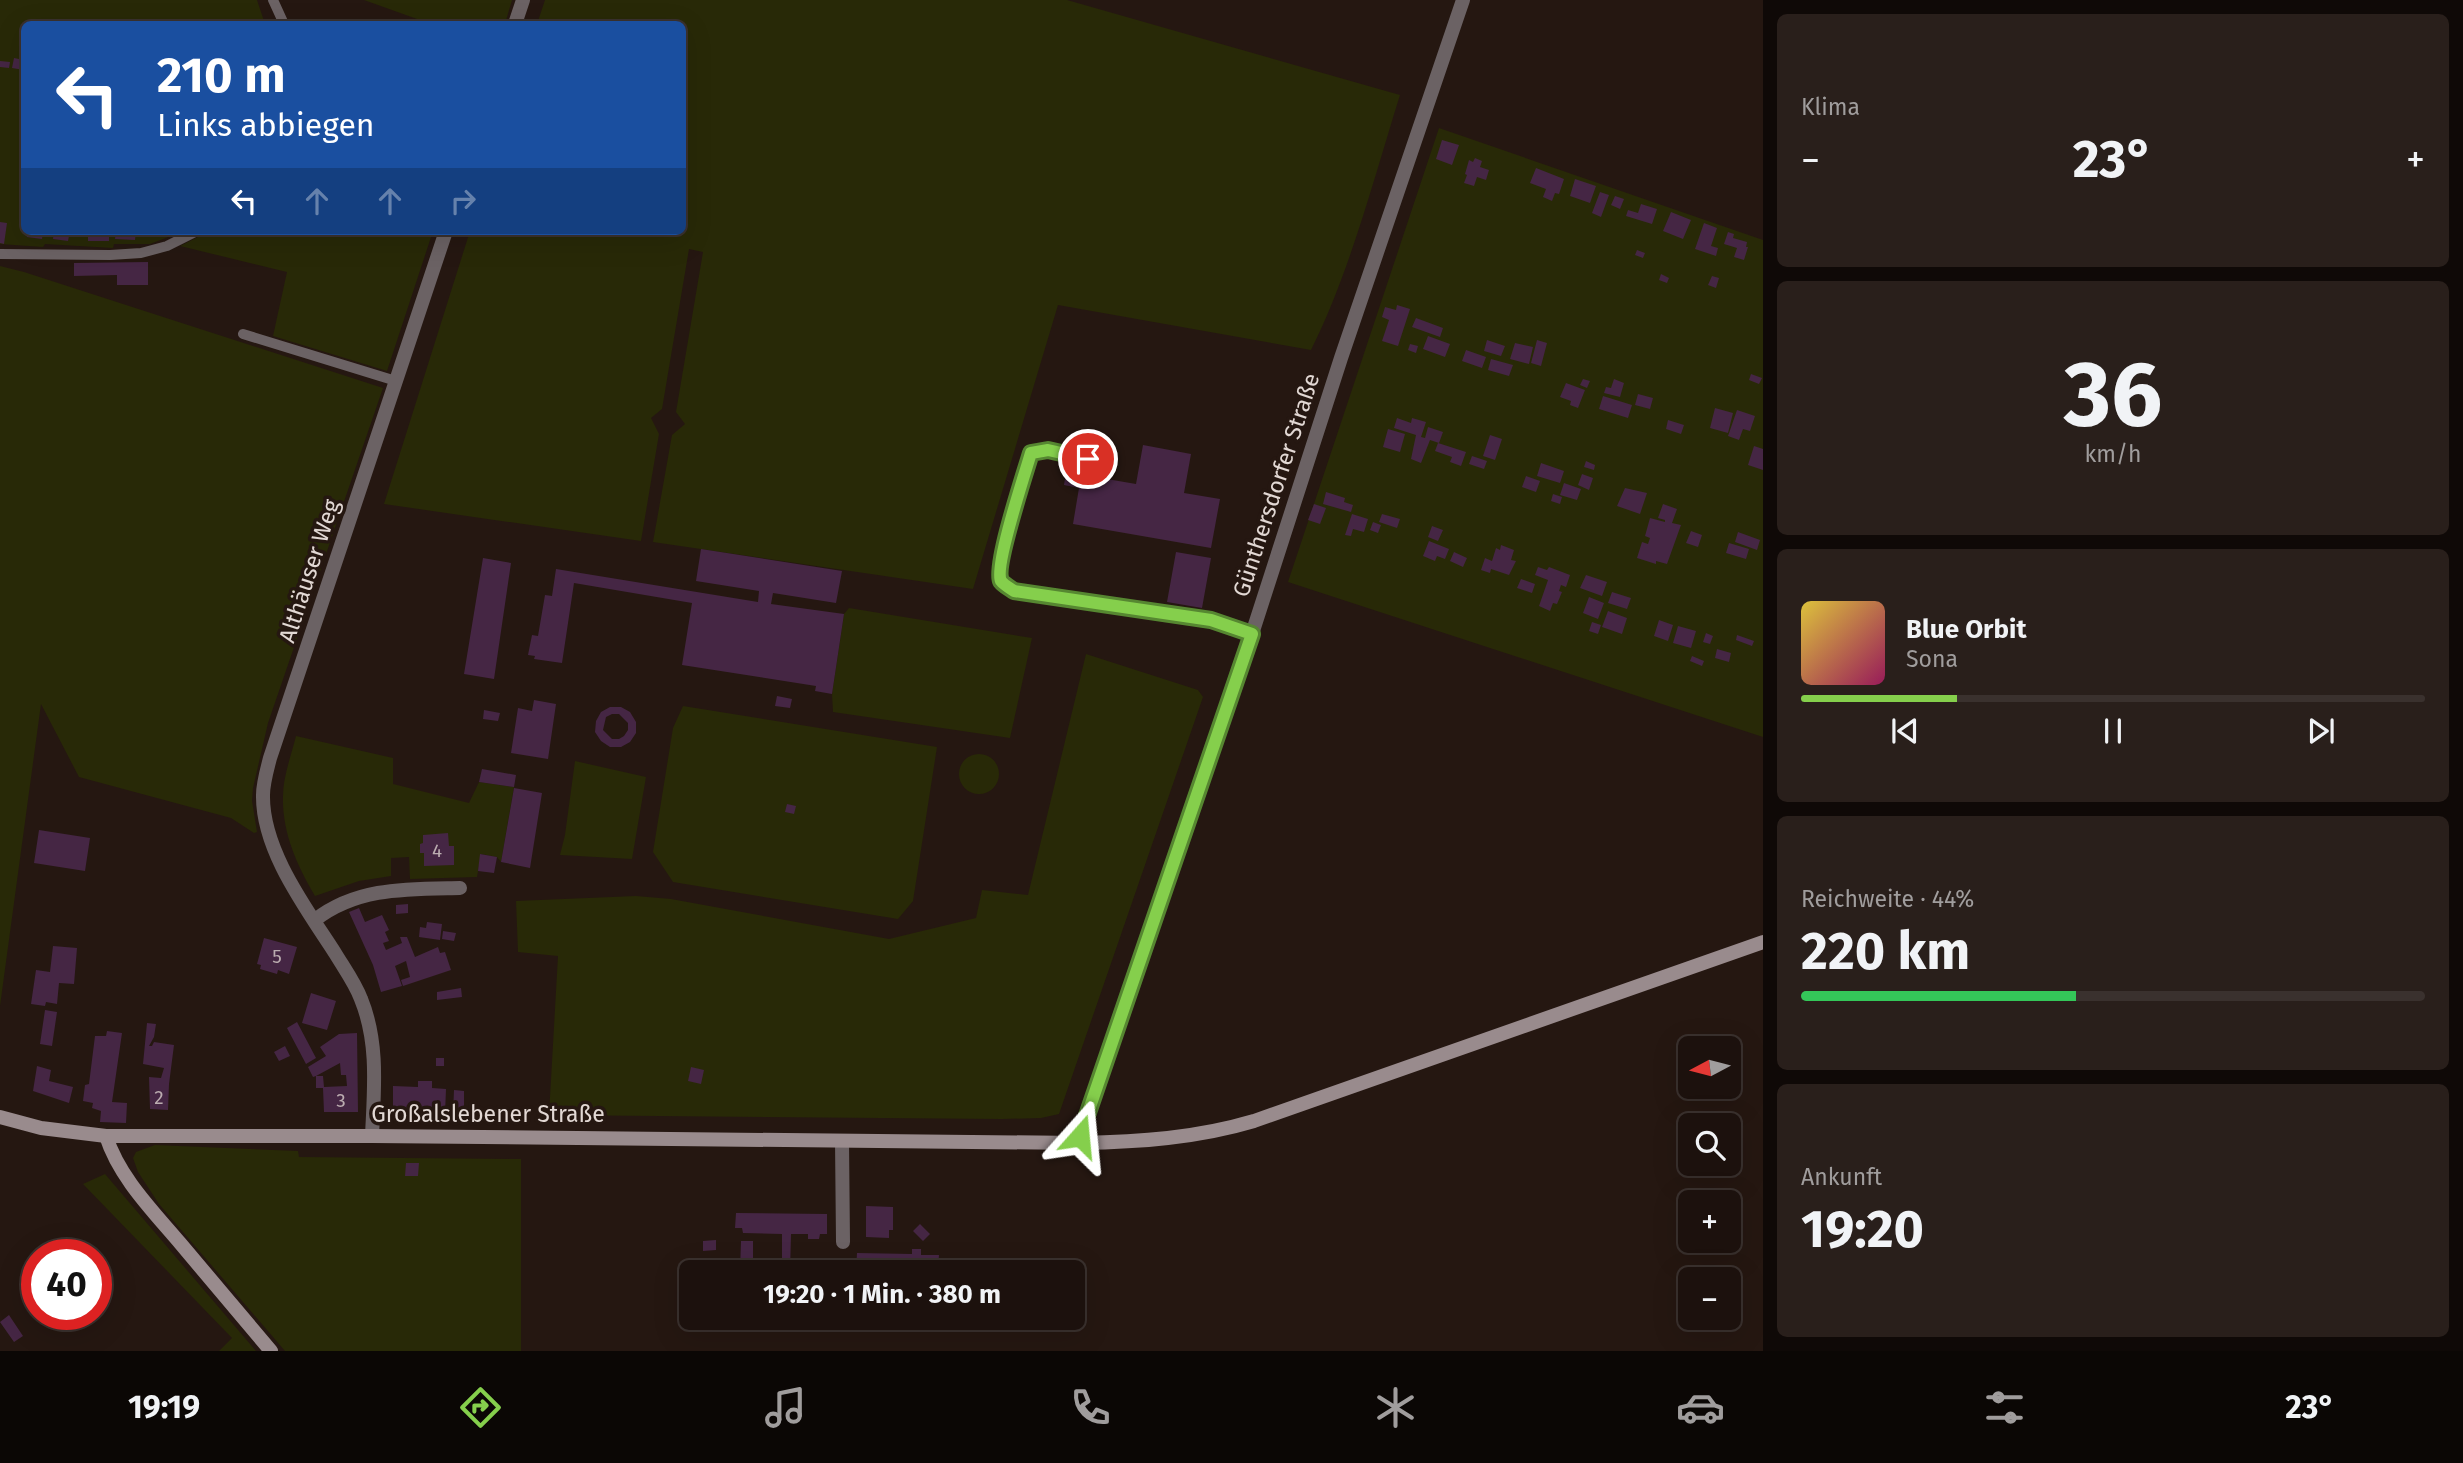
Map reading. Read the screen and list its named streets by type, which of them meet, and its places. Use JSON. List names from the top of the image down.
{
  "streets": {
    "main road": ["Großalslebener Straße"],
    "street": ["Günthersdorfer Straße", "Althäuser Weg"]
  },
  "crossings": [
    ["Günthersdorfer Straße", "Großalslebener Straße"],
    ["Althäuser Weg", "Großalslebener Straße"]
  ],
  "house_numbers": [
    "4",
    "5",
    "2",
    "3"
  ],
  "north": "left",
  "page": {
    "tile": [
      "Klima",
      ["36", "km/h"],
      ["Reichweite · 44%", "220 km"],
      ["Ankunft", "19:20"]
    ],
    "turn": ["210 m", "Links abbiegen"],
    "heat": ["−", "23°", "+"],
    "song": ["Blue Orbit", "Sona"],
    "map_buttons": ["+", "−"],
    "limit": "40",
    "trip": "19:20 · 1 Min. · 380 m",
    "tabs": ["19:19", "23°"]
  }
}
